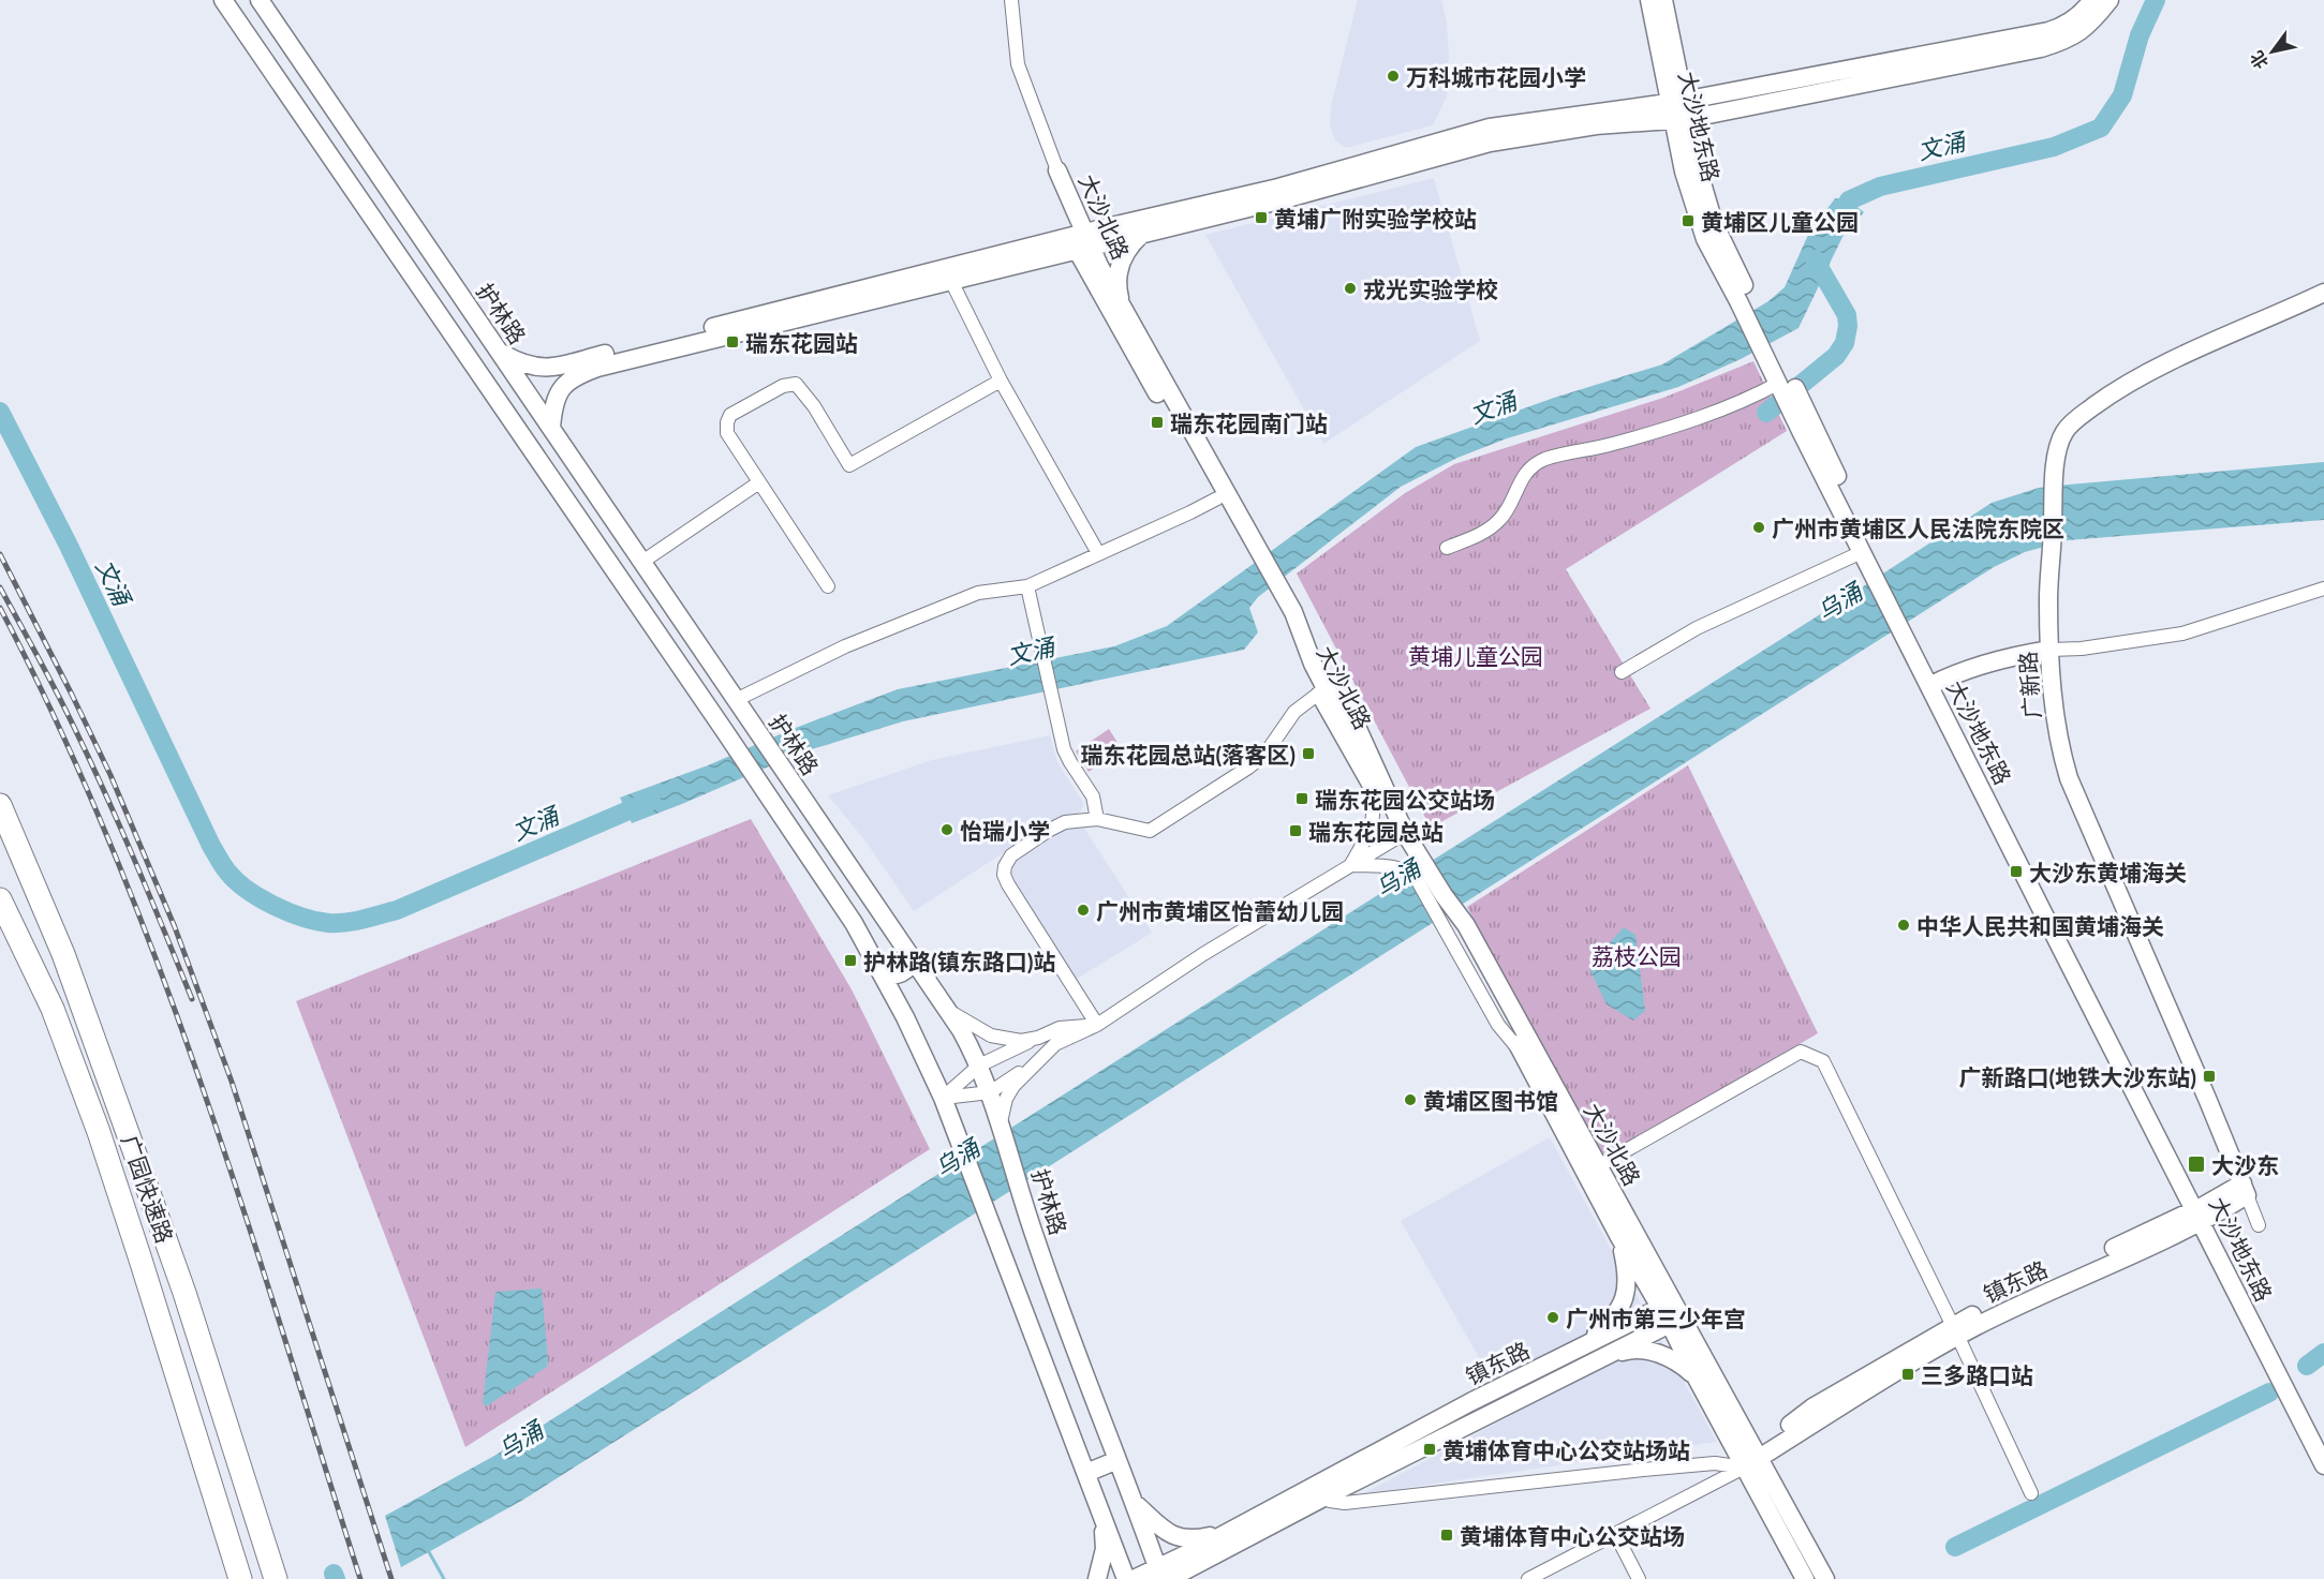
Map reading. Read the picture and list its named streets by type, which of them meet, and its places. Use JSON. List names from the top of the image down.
{
  "streets": {
    "highway": ["广园快速路"],
    "street": [
      "大沙地东路",
      "大沙北路",
      "护林路",
      "广新路",
      "镇东路"
    ]
  },
  "crossings": [
    ["大沙地东路", "镇东路"],
    ["大沙北路", "镇东路"],
    ["护林路", "镇东路"],
    ["广新路", "镇东路"]
  ],
  "water": ["文涌", "乌涌"],
  "parks": ["黄埔儿童公园", "荔枝公园"],
  "places": {
    "other": [
      "万科城市花园小学",
      "戎光实验学校",
      "广州市黄埔区人民法院东院区",
      "怡瑞小学",
      "广州市黄埔区怡蕾幼儿园",
      "中华人民共和国黄埔海关",
      "黄埔区图书馆",
      "广州市第三少年宫"
    ],
    "transit": [
      "黄埔广附实验学校站",
      "黄埔区儿童公园",
      "瑞东花园站",
      "瑞东花园南门站",
      "瑞东花园总站(落客区)",
      "瑞东花园公交站场",
      "瑞东花园总站",
      "大沙东黄埔海关",
      "护林路(镇东路口)站",
      "广新路口(地铁大沙东站)",
      "大沙东",
      "三多路口站",
      "黄埔体育中心公交站场站",
      "黄埔体育中心公交站场"
    ]
  },
  "north": "bottom left"
}
